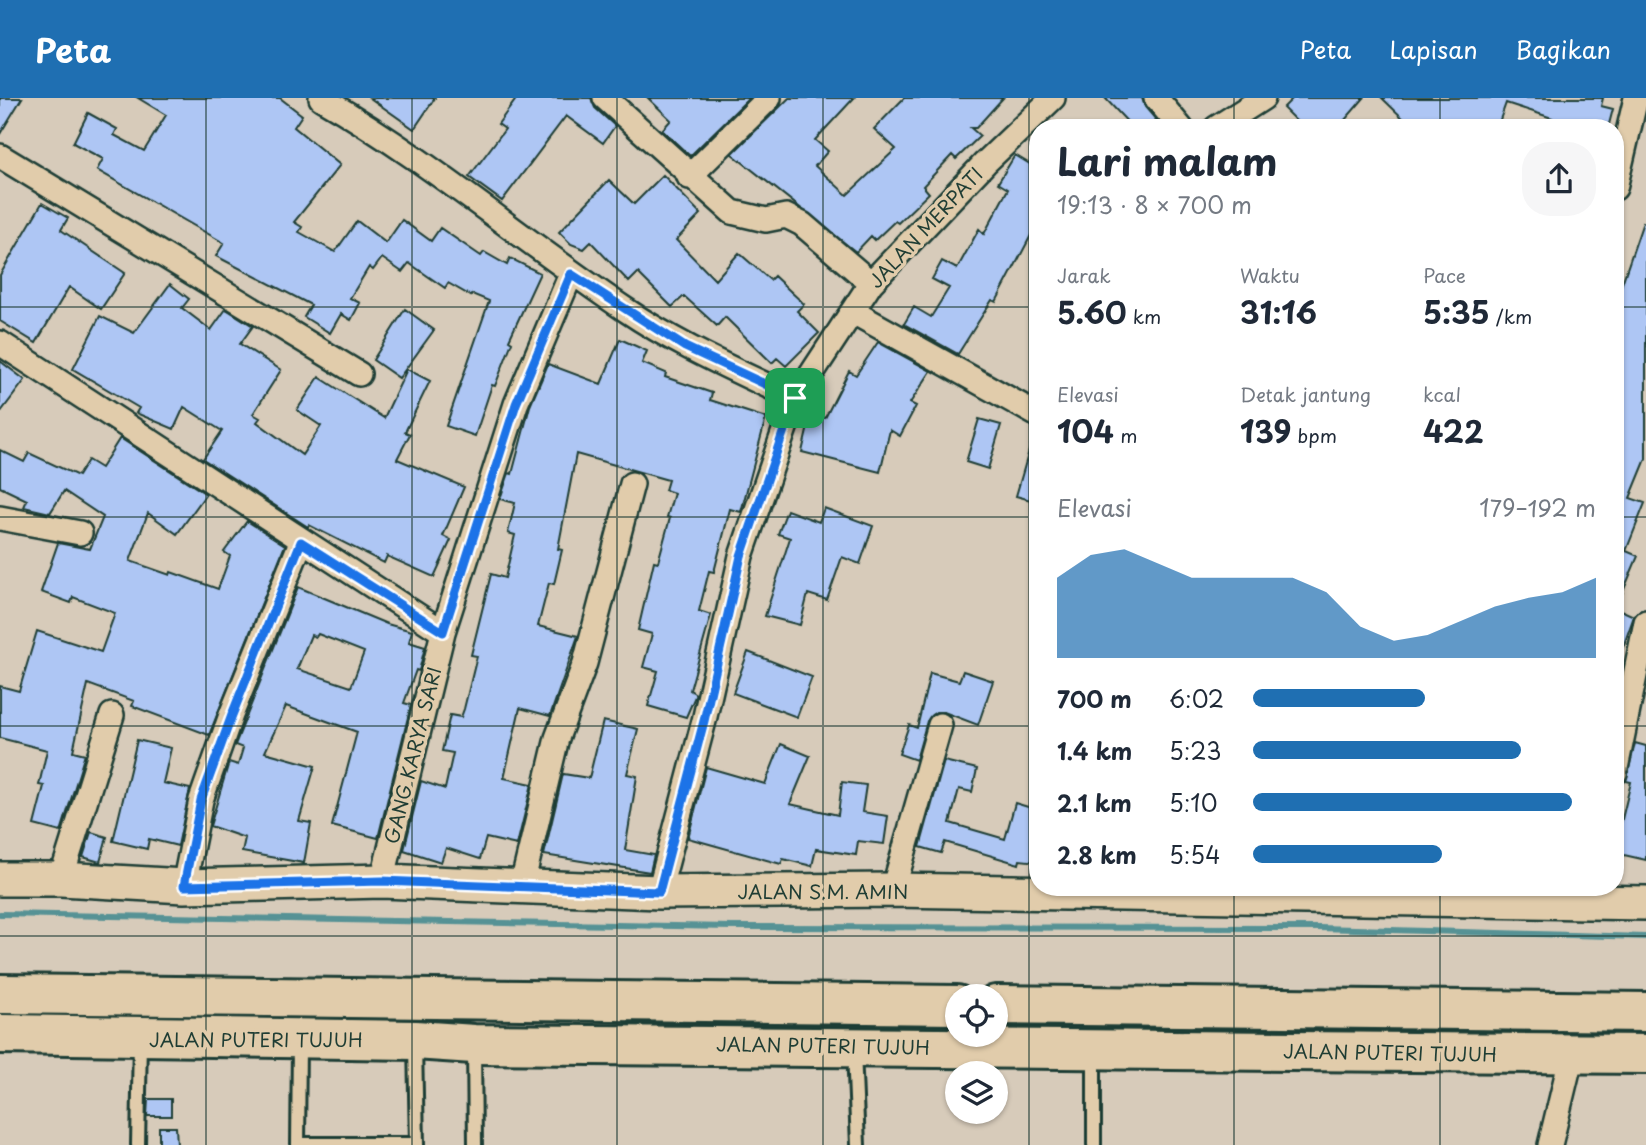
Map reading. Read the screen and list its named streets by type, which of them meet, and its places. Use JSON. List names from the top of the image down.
{
  "streets": {
    "highway": ["JALAN PUTERI TUJUH"],
    "street": ["JALAN MERPATI", "GANG KARYA SARI", "JALAN S.M. AMIN"]
  },
  "crossings": [
    ["JALAN MERPATI", "JALAN S.M. AMIN"],
    ["GANG KARYA SARI", "JALAN S.M. AMIN"]
  ],
  "page": {
    "header": "Peta",
    "nav": ["Peta", "Lapisan", "Bagikan"],
    "heading": ["Lari malam", "19:13 · 8 × 700 m"],
    "stats": [
      ["Jarak", "5.60 km"],
      ["Waktu", "31:16"],
      ["Pace", "5:35 /km"],
      ["Elevasi", "104 m"],
      ["Detak jantung", "139 bpm"],
      ["kcal", "422"]
    ],
    "chart": ["Elevasi", "179–192 m"],
    "list": [
      {
        "name": "700 m",
        "note": "6:02"
      },
      {
        "name": "1.4 km",
        "note": "5:23"
      },
      {
        "name": "2.1 km",
        "note": "5:10"
      },
      {
        "name": "2.8 km",
        "note": "5:54"
      }
    ]
  }
}
